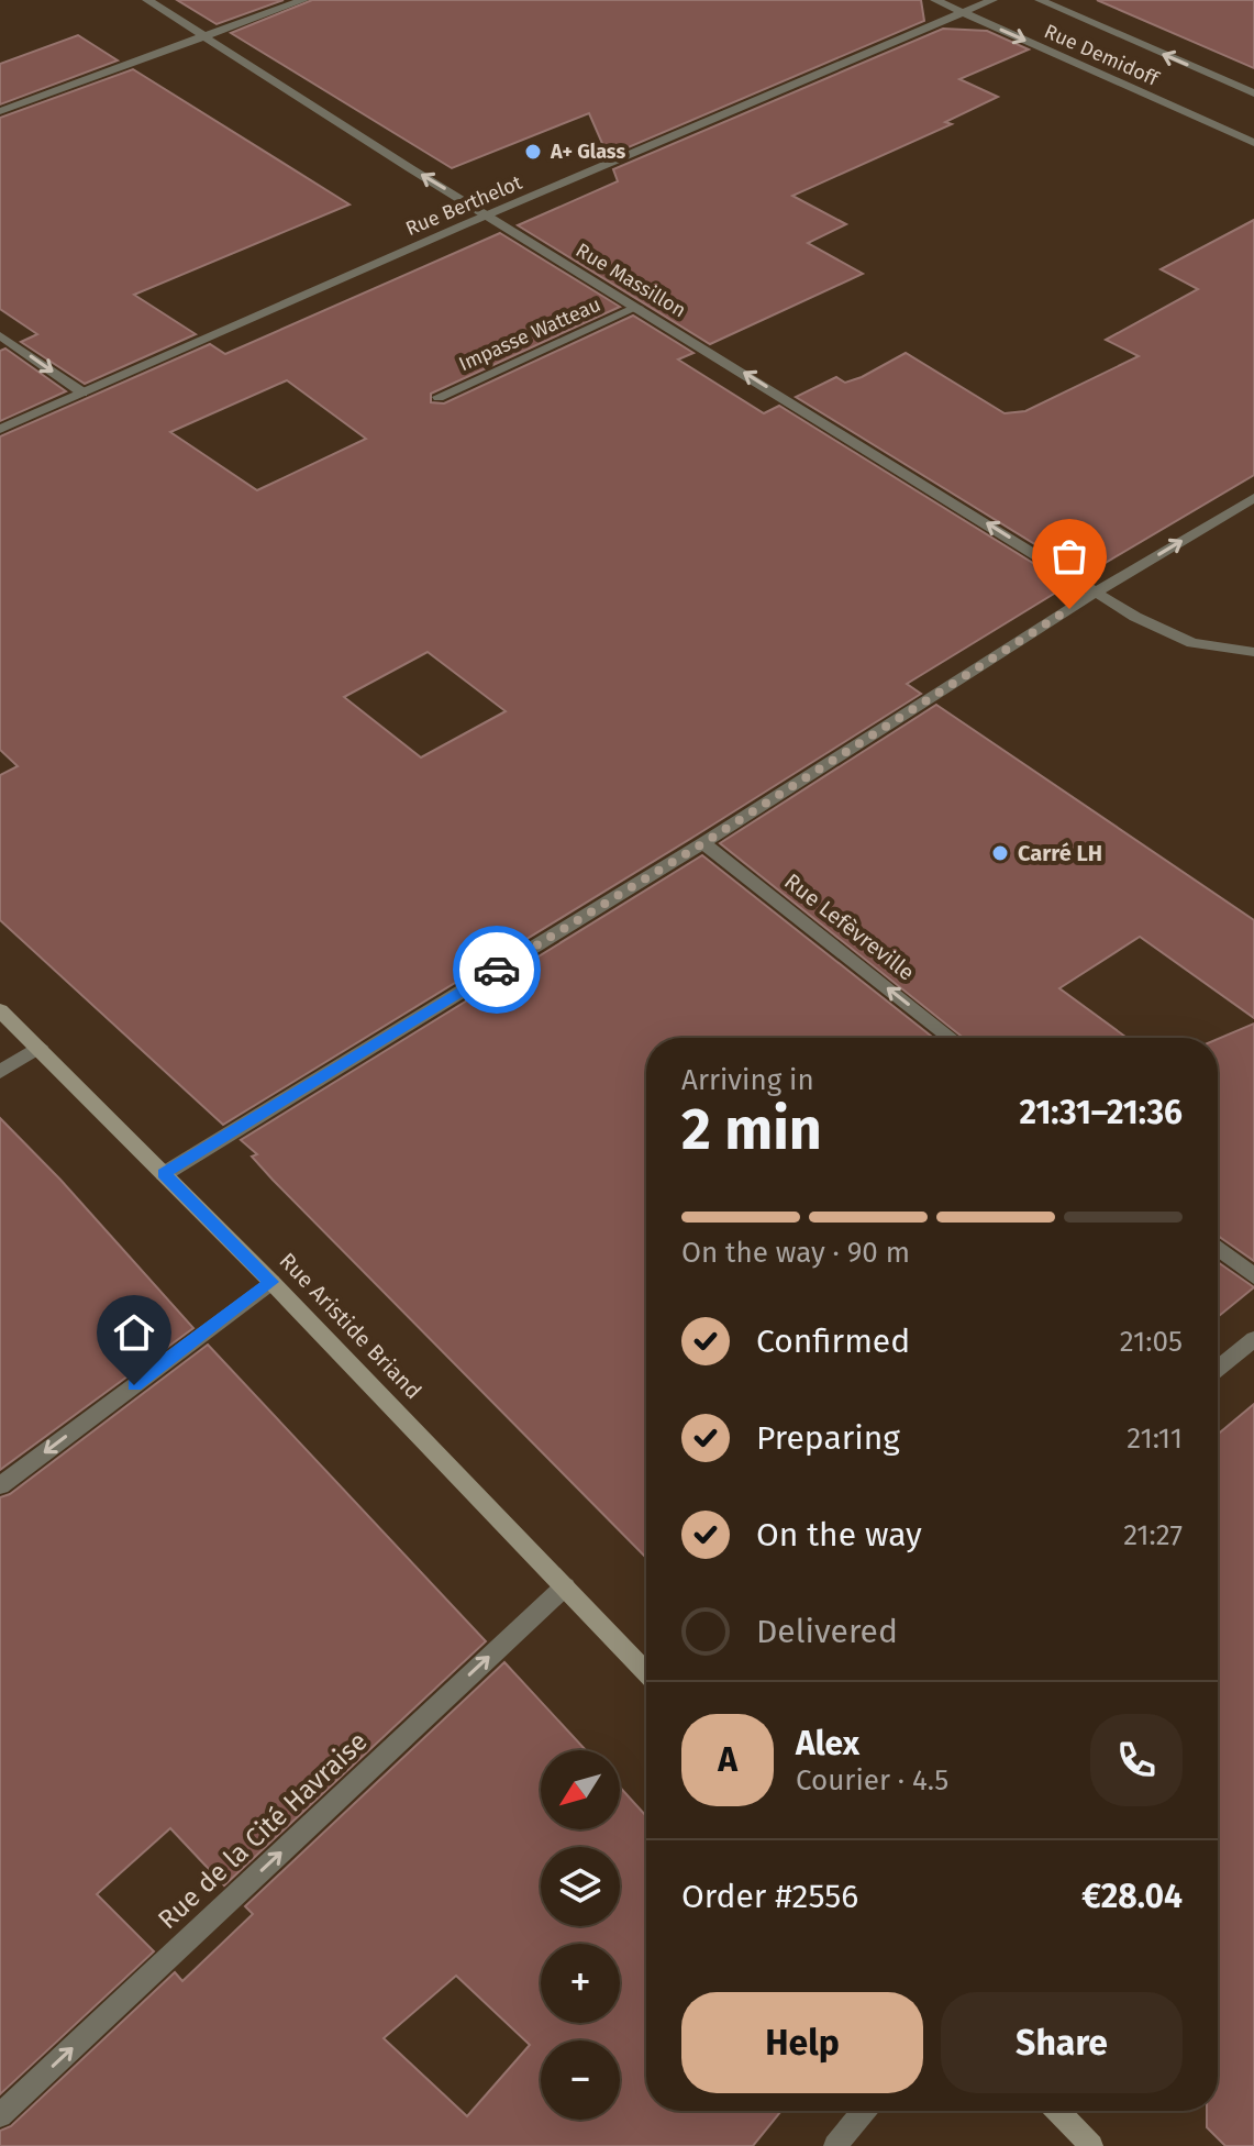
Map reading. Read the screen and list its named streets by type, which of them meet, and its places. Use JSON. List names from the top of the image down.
{
  "streets": {
    "main road": ["Rue Aristide Briand"],
    "street": [
      "Rue Demidoff",
      "Rue Berthelot",
      "Rue Massillon",
      "Impasse Watteau",
      "Rue Lefèvreville",
      "Rue de la Cité Havraise"
    ]
  },
  "crossings": [
    ["Rue Demidoff", "Rue Berthelot"],
    ["Rue Berthelot", "Rue Massillon"],
    ["Rue Massillon", "Impasse Watteau"],
    ["Rue Aristide Briand", "Rue de la Cité Havraise"]
  ],
  "one_way": ["Rue Massillon", "Rue Lefèvreville", "Rue de la Cité Havraise"],
  "places": ["A+ Glass", "Carré LH"],
  "north": "bottom left",
  "page": {
    "heading": ["2 min", "Arriving in", "21:31–21:36"],
    "panel": [
      "Alex",
      "Courier · 4.5",
      "Order #2556",
      "€28.04"
    ],
    "bar": "On the way · 90 m",
    "list": [
      ["Confirmed", "21:05"],
      ["Preparing", "21:11"],
      ["On the way", "21:27"],
      "Delivered"
    ],
    "round": "A",
    "map_buttons": ["+", "−"],
    "buttons": ["Help", "Share"]
  }
}
